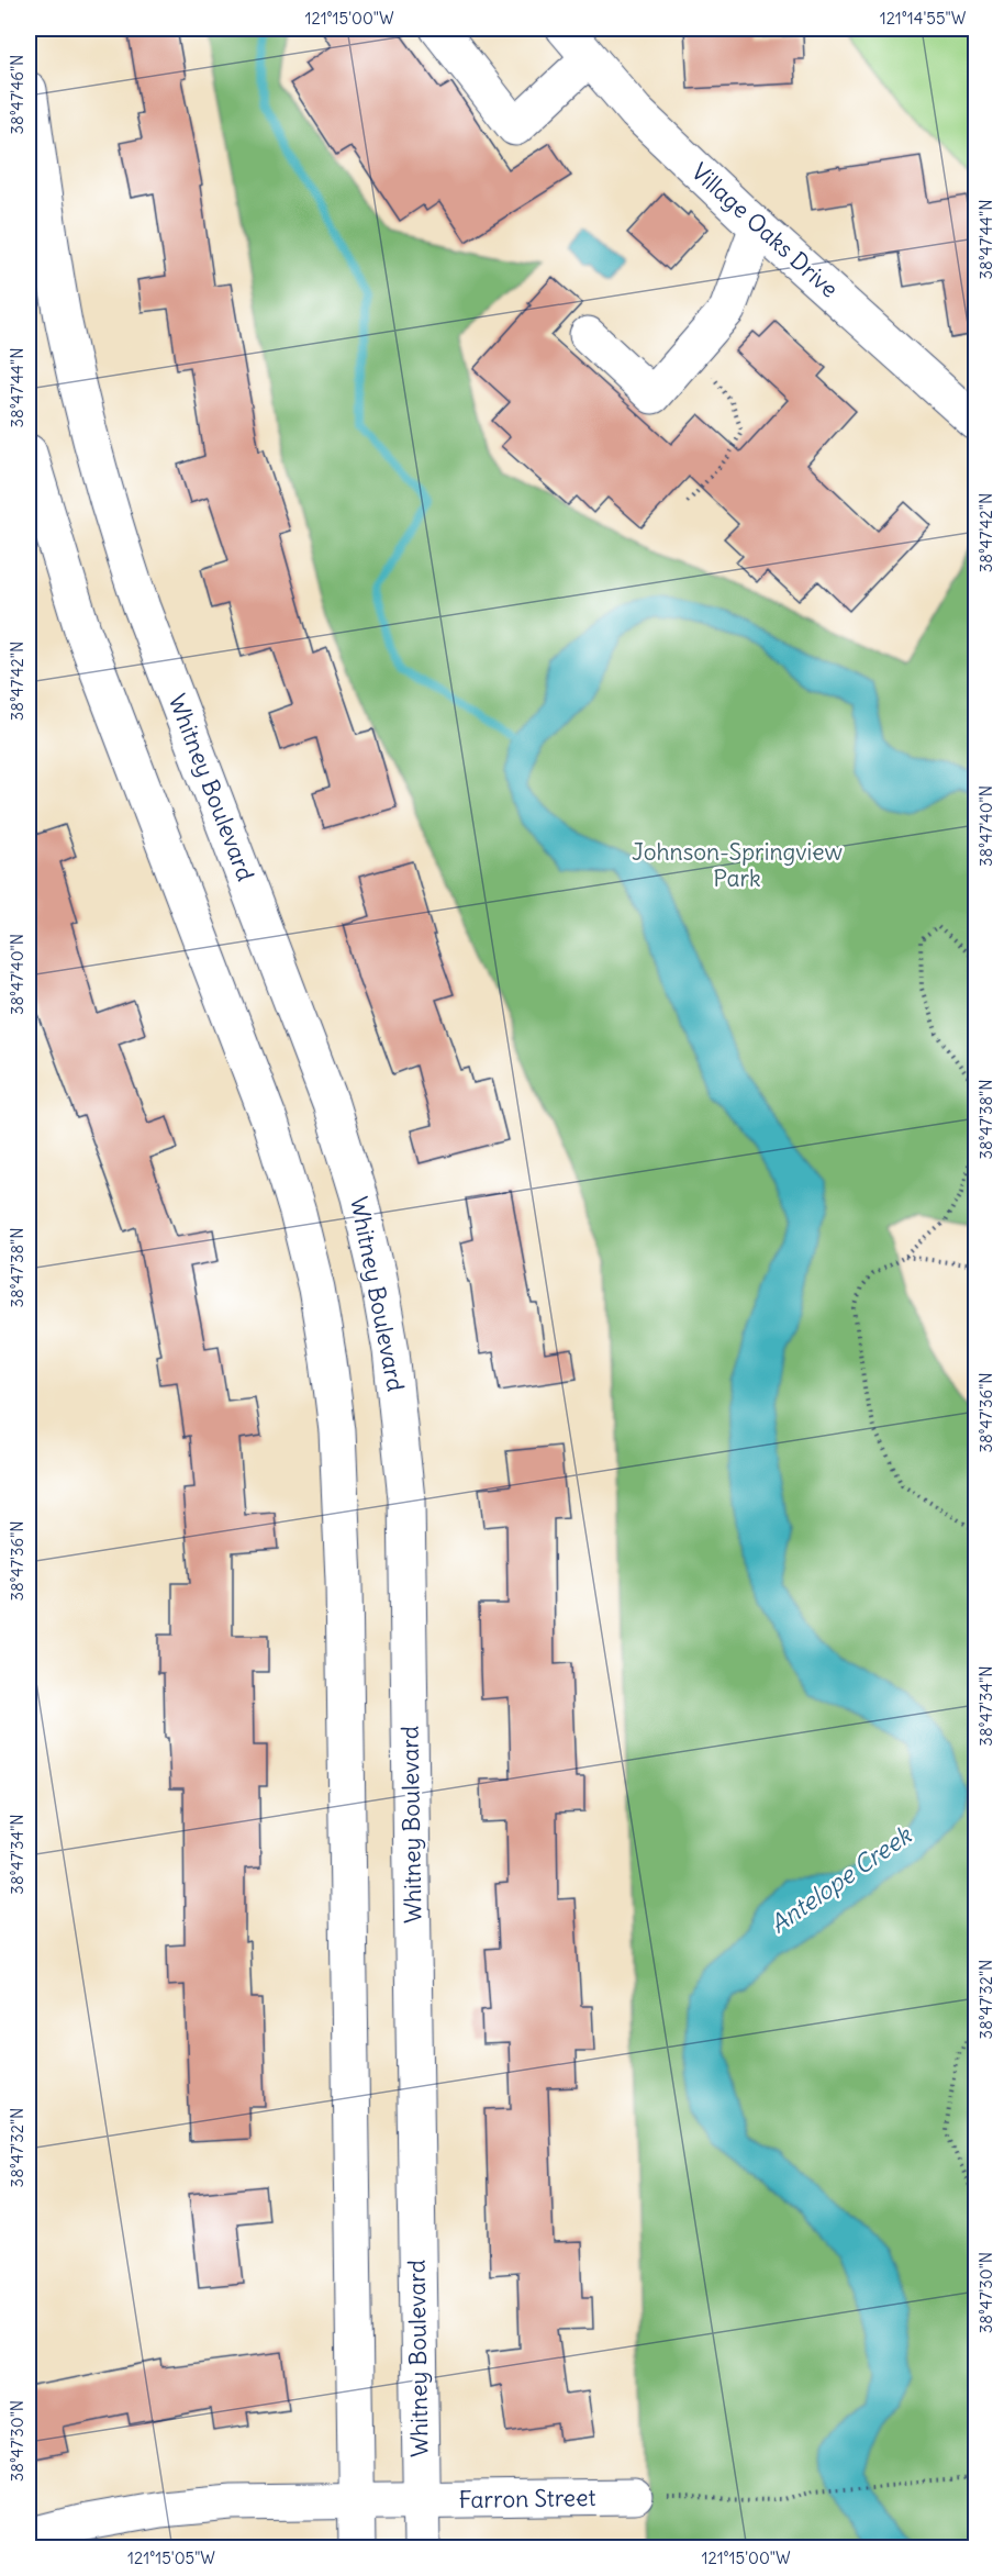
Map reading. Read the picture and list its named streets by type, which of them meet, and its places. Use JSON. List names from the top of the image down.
{
  "streets": {
    "street": ["Village Oaks Drive", "Whitney Boulevard", "Farron Street"]
  },
  "crossings": [
    ["Whitney Boulevard", "Farron Street"]
  ],
  "water": ["Antelope Creek"],
  "parks": ["Johnson-Springview Park"],
  "coordinates": [
    "121°15'00\"W",
    "121°14'55\"W",
    "38°47'46\"N",
    "38°47'44\"N",
    "38°47'42\"N",
    "38°47'40\"N",
    "38°47'38\"N",
    "38°47'36\"N",
    "38°47'34\"N",
    "38°47'32\"N",
    "38°47'30\"N",
    "121°15'05\"W"
  ]
}
